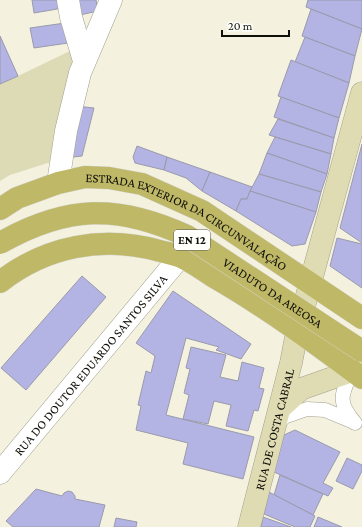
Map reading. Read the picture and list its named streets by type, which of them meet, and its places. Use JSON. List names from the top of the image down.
{
  "streets": {
    "main road": [
      "ESTRADA EXTERIOR DA CIRCUNVALAÇÃO",
      "EN 12",
      "VIADUTO DA AREOSA",
      "RUA DE COSTA CABRAL"
    ],
    "street": ["RUA DO DOUTOR EDUARDO SANTOS SILVA"]
  },
  "crossings": [
    ["ESTRADA EXTERIOR DA CIRCUNVALAÇÃO", "RUA DE COSTA CABRAL"],
    ["EN 12", "RUA DO DOUTOR EDUARDO SANTOS SILVA"],
    ["EN 12", "RUA DE COSTA CABRAL"]
  ],
  "scale_bar": "20 m"
}
